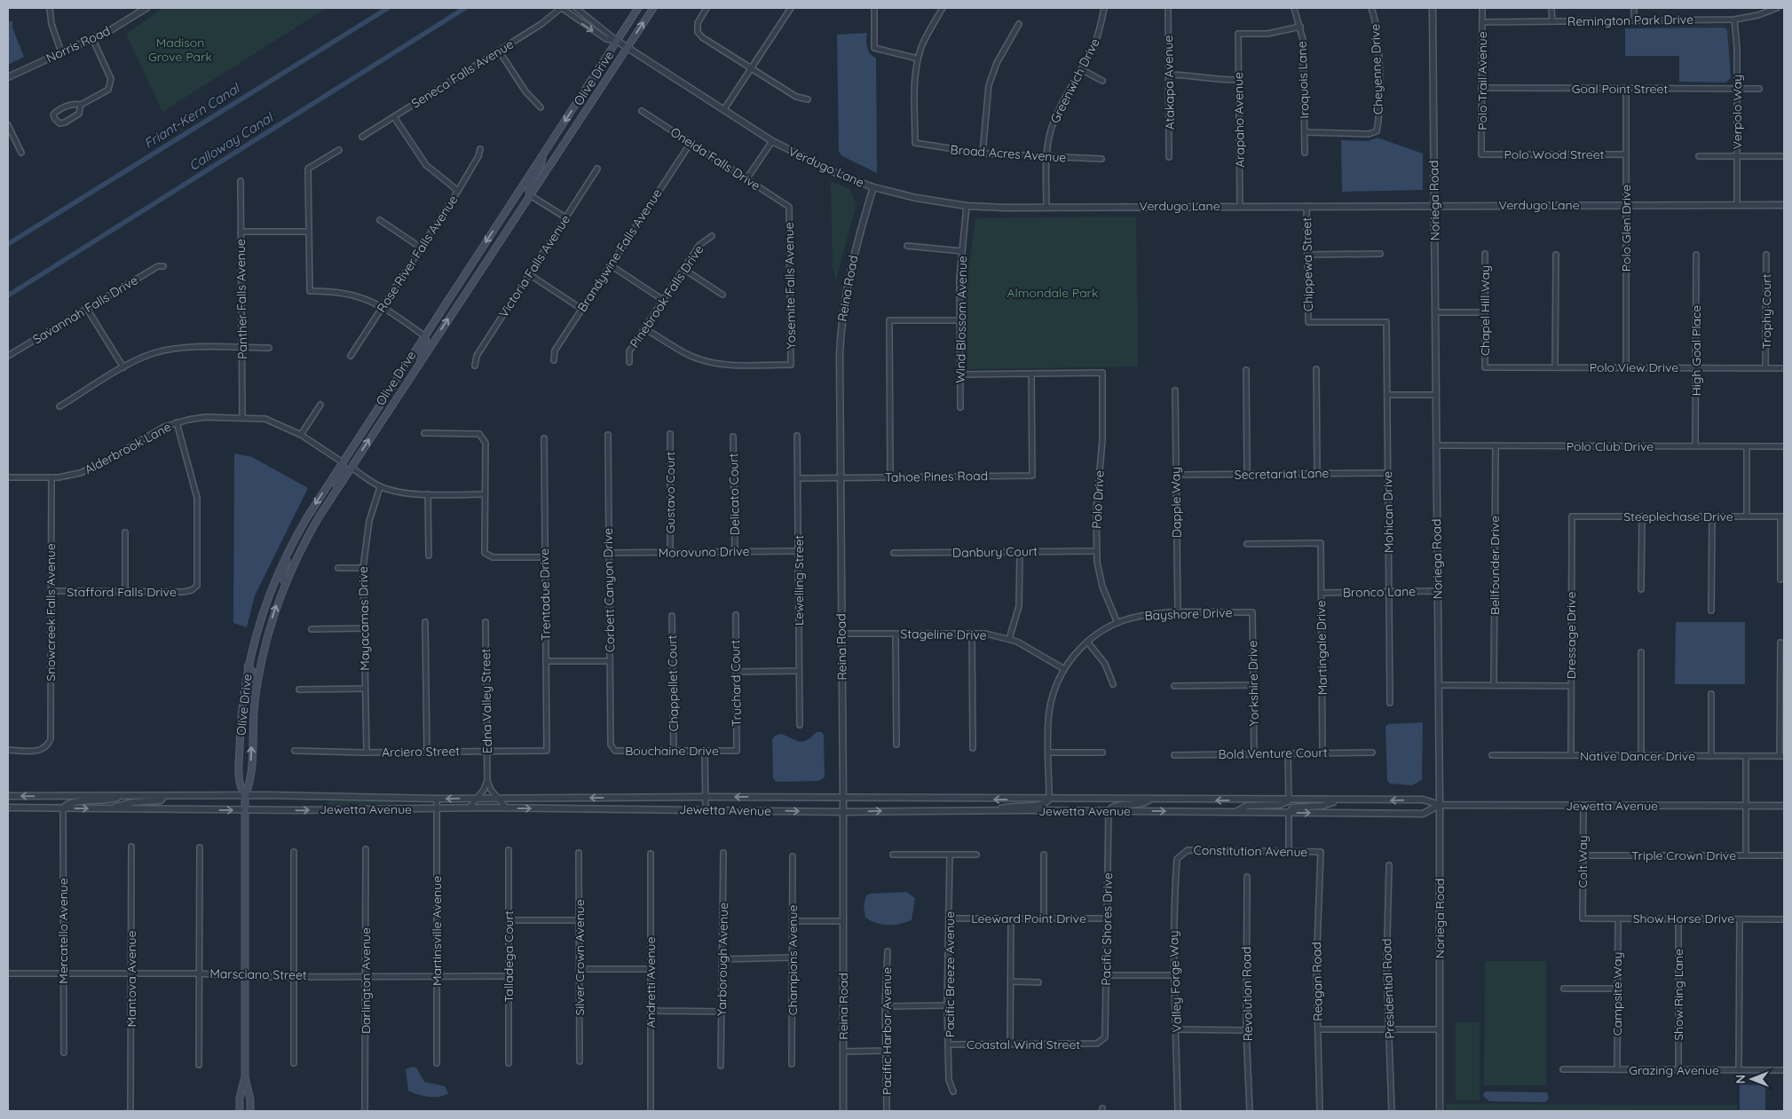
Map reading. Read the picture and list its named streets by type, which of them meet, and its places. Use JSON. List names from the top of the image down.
{
  "streets": {
    "main road": ["Olive Drive"],
    "street": [
      "Remington Park Drive",
      "Norris Road",
      "Cheyenne Drive",
      "Seneca Falls Avenue",
      "Iroquois Lane",
      "Greenwich Drive",
      "Polo Trail Avenue",
      "Atakapa Avenue",
      "Goal Point Street",
      "Verpolo Way",
      "Arapaho Avenue",
      "Broad Acres Avenue",
      "Polo Wood Street",
      "Oneida Falls Drive",
      "Verdugo Lane",
      "Noriega Road",
      "Polo Glen Drive",
      "Brandywine Falls Avenue",
      "Rose River Falls Avenue",
      "Chippewa Street",
      "Victoria Falls Avenue",
      "Yosemite Falls Avenue",
      "Reina Road",
      "Pinebrook Falls Drive",
      "Panther Falls Avenue",
      "Savannah Falls Drive",
      "Chapel Hill Way",
      "Trophy Court",
      "Wind Blossom Avenue",
      "High Goal Place",
      "Polo View Drive",
      "Polo Club Drive",
      "Alderbrook Lane",
      "Secretariat Lane",
      "Tahoe Pines Road",
      "Gustavo Court",
      "Delicato Court",
      "Polo Drive",
      "Dapple Way",
      "Mohican Drive",
      "Steeplechase Drive",
      "Morovuno Drive",
      "Danbury Court",
      "Bellfounder Drive",
      "Lewelling Street",
      "Corbett Canyon Drive",
      "Stafford Falls Drive",
      "Bronco Lane",
      "Trentadue Drive",
      "Snowcreek Falls Avenue",
      "Bayshore Drive",
      "Mayacamas Drive",
      "Stageline Drive",
      "Dressage Drive",
      "Martingale Drive",
      "Chappellet Court",
      "Truchard Court",
      "Yorkshire Drive",
      "Edna Valley Street",
      "Bouchaine Drive",
      "Arciero Street",
      "Bold Venture Court",
      "Native Dancer Drive",
      "Jewetta Avenue",
      "Constitution Avenue",
      "Triple Crown Drive",
      "Colt Way",
      "Leeward Point Drive",
      "Show Horse Drive",
      "Pacific Shores Drive",
      "Mercatello Avenue",
      "Martinsville Avenue",
      "Talladega Court",
      "Silver Crown Avenue",
      "Yarborough Avenue",
      "Champions Avenue",
      "Marsciano Street",
      "Pacific Breeze Avenue",
      "Mantova Avenue",
      "Darlington Avenue",
      "Valley Forge Way",
      "Reagan Road",
      "Andretti Avenue",
      "Presidential Road",
      "Revolution Road",
      "Campsite Way",
      "Show Ring Lane",
      "Pacific Harbor Avenue",
      "Coastal Wind Street",
      "Grazing Avenue"
    ]
  },
  "crossings": [
    ["Remington Park Drive", "Polo Trail Avenue"],
    ["Remington Park Drive", "Verpolo Way"],
    ["Cheyenne Drive", "Iroquois Lane"],
    ["Olive Drive", "Verdugo Lane"],
    ["Olive Drive", "Alderbrook Lane"],
    ["Olive Drive", "Jewetta Avenue"],
    ["Olive Drive", "Marsciano Street"],
    ["Iroquois Lane", "Arapaho Avenue"],
    ["Greenwich Drive", "Broad Acres Avenue"],
    ["Greenwich Drive", "Verdugo Lane"],
    ["Polo Trail Avenue", "Goal Point Street"],
    ["Polo Trail Avenue", "Polo Wood Street"],
    ["Goal Point Street", "Verpolo Way"],
    ["Goal Point Street", "Polo Glen Drive"],
    ["Verpolo Way", "Verdugo Lane"],
    ["Arapaho Avenue", "Verdugo Lane"],
    ["Polo Wood Street", "Polo Glen Drive"],
    ["Oneida Falls Drive", "Brandywine Falls Avenue"],
    ["Oneida Falls Drive", "Yosemite Falls Avenue"],
    ["Verdugo Lane", "Noriega Road"],
    ["Verdugo Lane", "Polo Glen Drive"],
    ["Verdugo Lane", "Chippewa Street"],
    ["Verdugo Lane", "Reina Road"],
    ["Verdugo Lane", "Wind Blossom Avenue"],
    ["Noriega Road", "Polo Club Drive"],
    ["Noriega Road", "Bronco Lane"],
    ["Noriega Road", "Jewetta Avenue"],
    ["Polo Glen Drive", "Polo View Drive"],
    ["Chippewa Street", "Mohican Drive"],
    ["Yosemite Falls Avenue", "Pinebrook Falls Drive"],
    ["Reina Road", "Tahoe Pines Road"],
    ["Reina Road", "Stageline Drive"],
    ["Reina Road", "Jewetta Avenue"],
    ["Panther Falls Avenue", "Alderbrook Lane"],
    ["Chapel Hill Way", "Polo View Drive"],
    ["Trophy Court", "Polo View Drive"],
    ["High Goal Place", "Polo View Drive"],
    ["High Goal Place", "Polo Club Drive"],
    ["Polo Club Drive", "Bellfounder Drive"],
    ["Alderbrook Lane", "Stafford Falls Drive"],
    ["Alderbrook Lane", "Snowcreek Falls Avenue"],
    ["Secretariat Lane", "Dapple Way"],
    ["Secretariat Lane", "Mohican Drive"],
    ["Tahoe Pines Road", "Polo Drive"],
    ["Tahoe Pines Road", "Lewelling Street"],
    ["Gustavo Court", "Morovuno Drive"],
    ["Delicato Court", "Morovuno Drive"],
    ["Polo Drive", "Danbury Court"],
    ["Polo Drive", "Bayshore Drive"],
    ["Dapple Way", "Bayshore Drive"],
    ["Mohican Drive", "Bronco Lane"],
    ["Steeplechase Drive", "Dressage Drive"],
    ["Morovuno Drive", "Lewelling Street"],
    ["Morovuno Drive", "Corbett Canyon Drive"],
    ["Corbett Canyon Drive", "Bouchaine Drive"],
    ["Stafford Falls Drive", "Snowcreek Falls Avenue"],
    ["Bronco Lane", "Martingale Drive"],
    ["Trentadue Drive", "Arciero Street"],
    ["Bayshore Drive", "Stageline Drive"],
    ["Bayshore Drive", "Yorkshire Drive"],
    ["Bayshore Drive", "Jewetta Avenue"],
    ["Mayacamas Drive", "Arciero Street"],
    ["Dressage Drive", "Native Dancer Drive"],
    ["Martingale Drive", "Bold Venture Court"],
    ["Chappellet Court", "Bouchaine Drive"],
    ["Truchard Court", "Bouchaine Drive"],
    ["Yorkshire Drive", "Bold Venture Court"],
    ["Edna Valley Street", "Arciero Street"],
    ["Edna Valley Street", "Jewetta Avenue"],
    ["Jewetta Avenue", "Colt Way"],
    ["Jewetta Avenue", "Pacific Shores Drive"],
    ["Jewetta Avenue", "Mercatello Avenue"],
    ["Jewetta Avenue", "Martinsville Avenue"],
    ["Constitution Avenue", "Valley Forge Way"],
    ["Constitution Avenue", "Reagan Road"],
    ["Triple Crown Drive", "Colt Way"],
    ["Colt Way", "Show Horse Drive"],
    ["Leeward Point Drive", "Pacific Shores Drive"],
    ["Leeward Point Drive", "Pacific Breeze Avenue"],
    ["Show Horse Drive", "Campsite Way"],
    ["Show Horse Drive", "Show Ring Lane"],
    ["Pacific Shores Drive", "Coastal Wind Street"],
    ["Mercatello Avenue", "Marsciano Street"],
    ["Martinsville Avenue", "Marsciano Street"],
    ["Talladega Court", "Marsciano Street"],
    ["Marsciano Street", "Mantova Avenue"],
    ["Marsciano Street", "Darlington Avenue"],
    ["Pacific Breeze Avenue", "Coastal Wind Street"],
    ["Campsite Way", "Grazing Avenue"],
    ["Show Ring Lane", "Grazing Avenue"]
  ],
  "water": ["Friant-Kern Canal", "Calloway Canal"],
  "parks": ["Madison Grove Park", "Almondale Park"],
  "north": "left"
}
